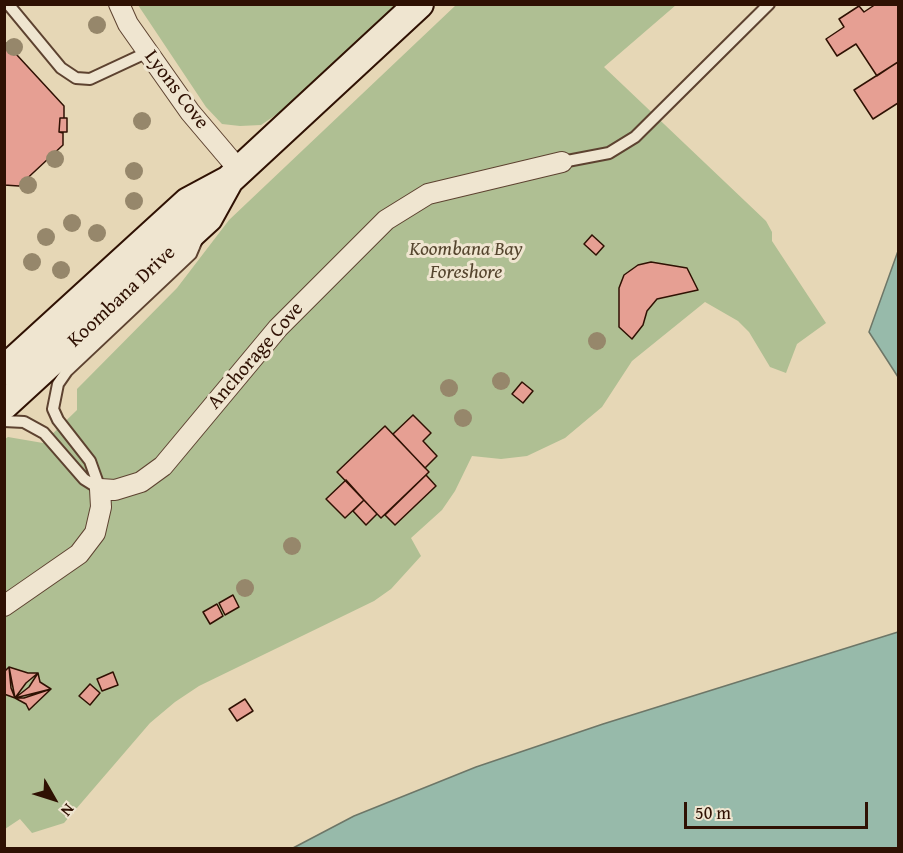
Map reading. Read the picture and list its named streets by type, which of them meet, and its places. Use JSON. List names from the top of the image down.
{
  "streets": {
    "main road": ["Koombana Drive"],
    "street": ["Lyons Cove", "Anchorage Cove"]
  },
  "crossings": [
    ["Lyons Cove", "Koombana Drive"]
  ],
  "parks": ["Koombana Bay Foreshore"],
  "scale_bar": "50 m",
  "north": "bottom right"
}
